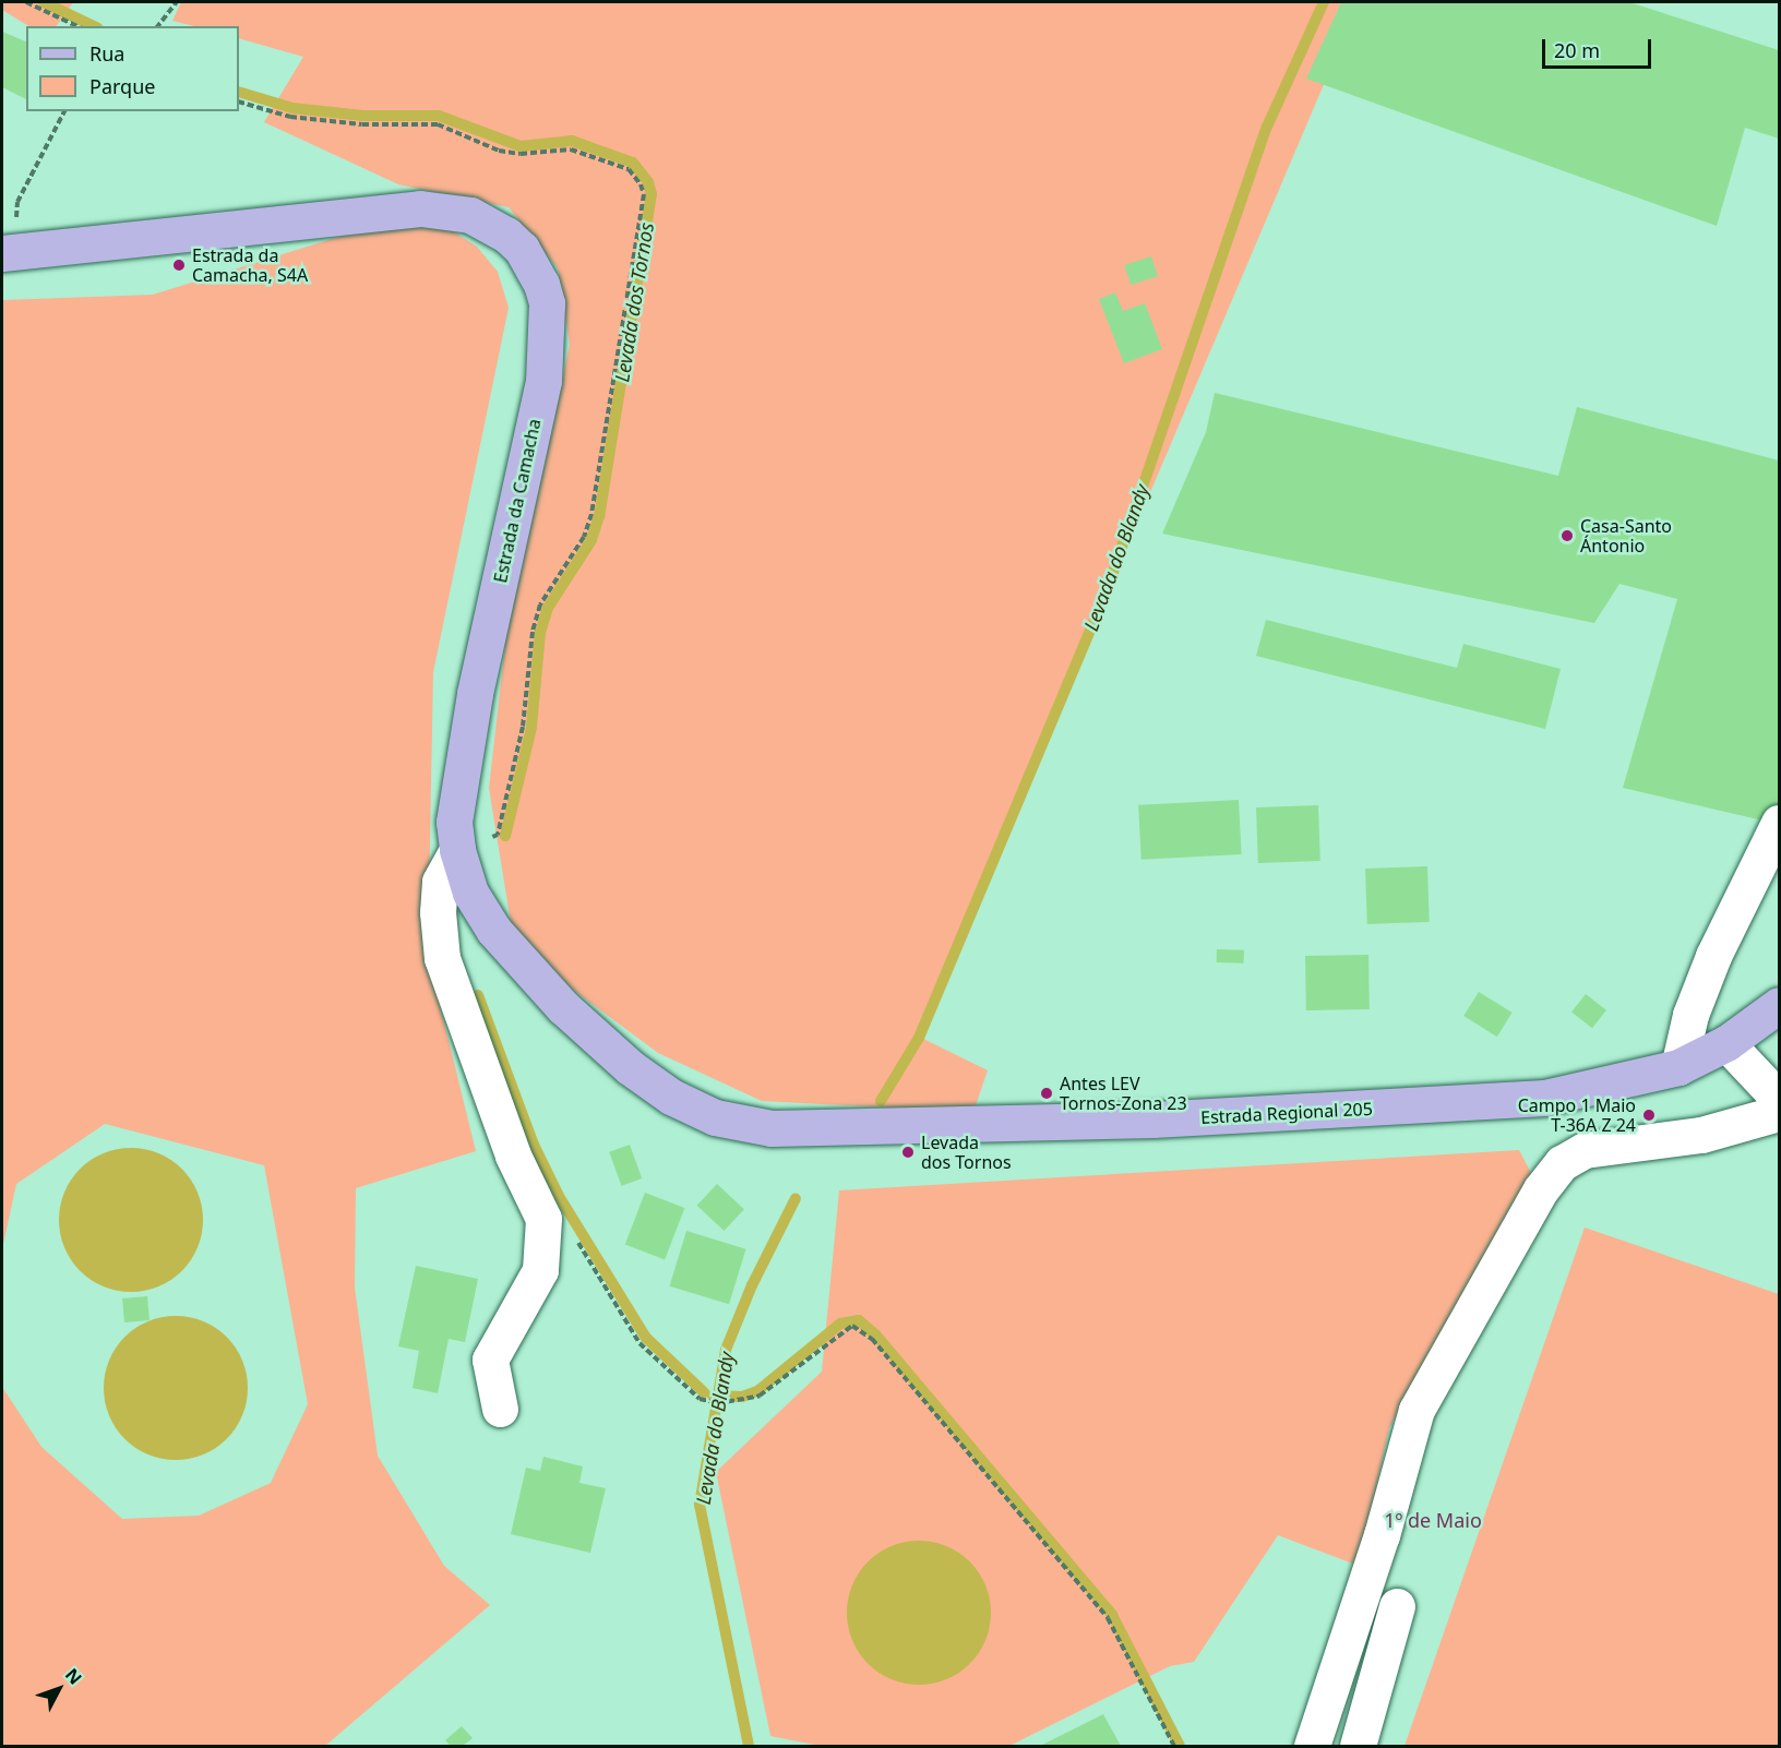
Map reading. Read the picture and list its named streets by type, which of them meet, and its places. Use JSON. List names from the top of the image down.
{
  "streets": {
    "main road": ["Estrada da Camacha", "Estrada Regional 205"]
  },
  "crossings": [
    ["Estrada da Camacha", "Estrada Regional 205"]
  ],
  "districts": ["1º de Maio"],
  "water": ["Levada dos Tornos", "Levada do Blandy"],
  "places": [
    "Estrada da Camacha, S4A",
    "Casa-Santo Ántonio",
    "Antes LEV Tornos-Zona 23",
    "Campo 1 Maio T-36A Z 24",
    "Levada dos Tornos"
  ],
  "legend": ["Rua", "Parque"],
  "scale_bar": "20 m",
  "north": "top right"
}
